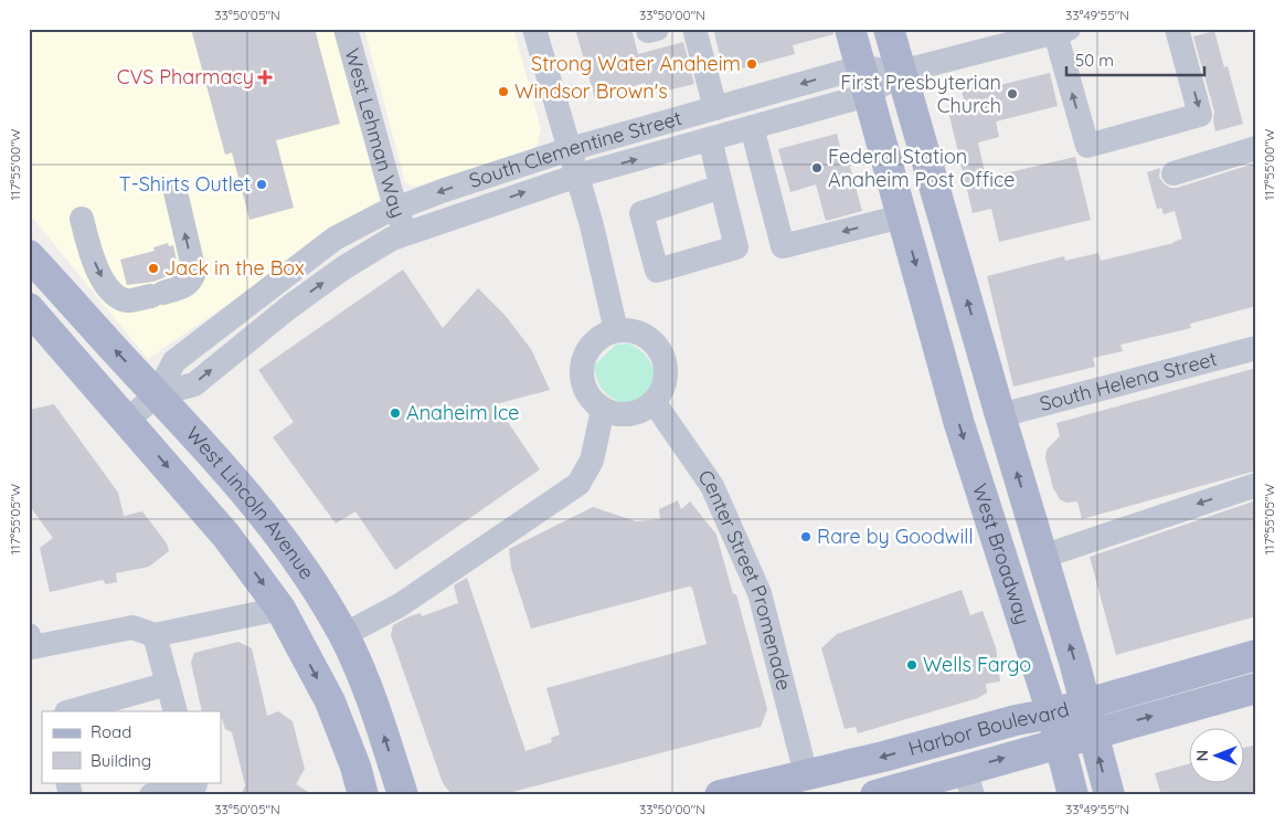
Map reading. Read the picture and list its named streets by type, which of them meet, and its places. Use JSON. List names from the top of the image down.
{
  "streets": {
    "main road": ["West Lincoln Avenue", "West Broadway", "Harbor Boulevard"],
    "street": [
      "West Lehman Way",
      "South Clementine Street",
      "South Helena Street",
      "Center Street Promenade"
    ]
  },
  "crossings": [
    ["West Lehman Way", "South Clementine Street"],
    ["South Clementine Street", "West Lincoln Avenue"],
    ["South Clementine Street", "West Broadway"],
    ["South Helena Street", "West Broadway"],
    ["West Broadway", "Harbor Boulevard"],
    ["Center Street Promenade", "Harbor Boulevard"]
  ],
  "places": {
    "other": [
      "Strong Water Anaheim",
      "Windsor Brown's",
      "First Presbyterian Church",
      "Federal Station Anaheim Post Office",
      "T-Shirts Outlet",
      "Jack in the Box",
      "Anaheim Ice",
      "Rare by Goodwill",
      "Wells Fargo"
    ],
    "health": ["CVS Pharmacy"]
  },
  "legend": ["Road", "Building"],
  "scale_bar": "50 m",
  "north": "left",
  "coordinates": [
    "33°50'05\"N",
    "33°50'00\"N",
    "33°49'55\"N",
    "117°55'00\"W",
    "117°55'05\"W"
  ]
}
